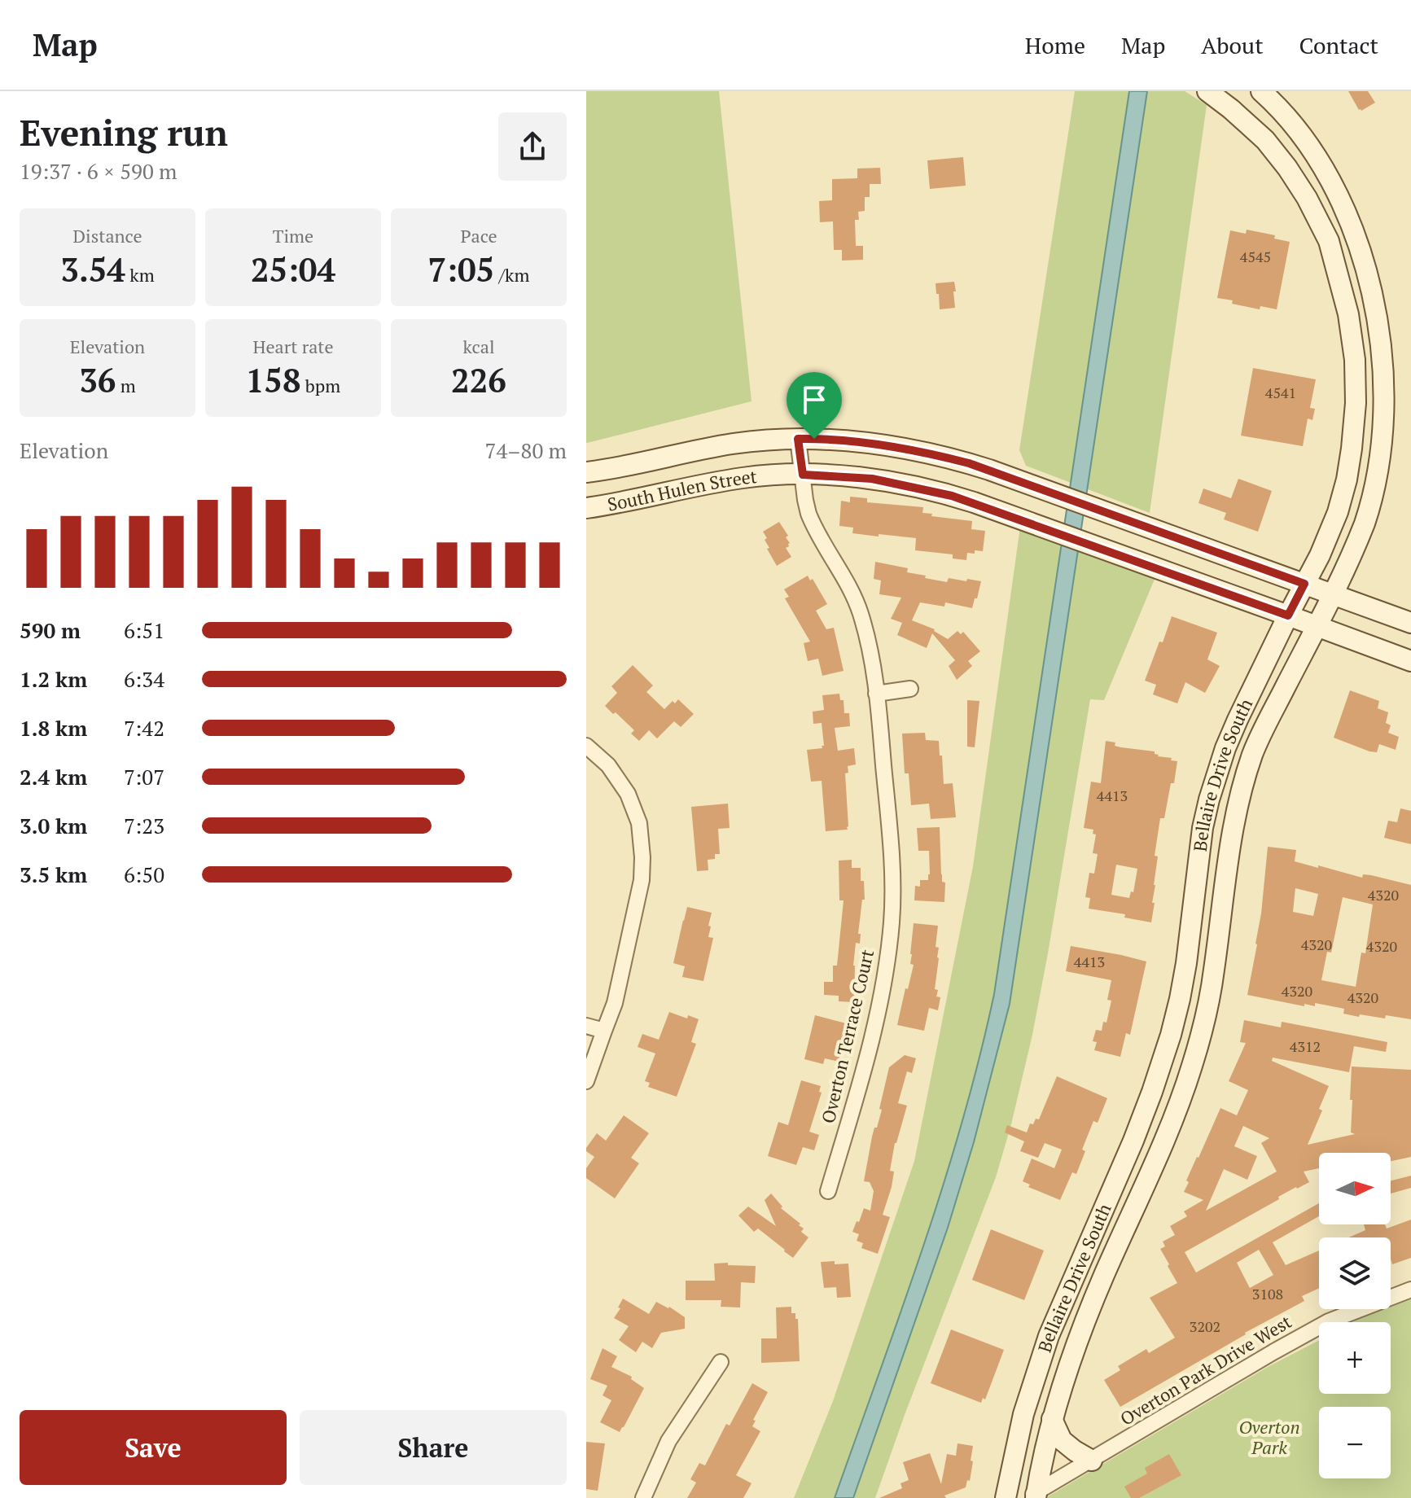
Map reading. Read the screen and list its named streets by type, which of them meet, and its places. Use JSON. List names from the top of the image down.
{
  "streets": {
    "main road": ["South Hulen Street", "Bellaire Drive South"],
    "street": ["Overton Terrace Court", "Overton Park Drive West"]
  },
  "crossings": [
    ["South Hulen Street", "Bellaire Drive South"],
    ["South Hulen Street", "Overton Terrace Court"],
    ["Bellaire Drive South", "Overton Park Drive West"]
  ],
  "parks": ["Overton Park"],
  "house_numbers": [
    "4545",
    "4541",
    "4413",
    "4320",
    "4320",
    "4320",
    "4413",
    "4320",
    "4320",
    "4312",
    "3108",
    "3202"
  ],
  "north": "right",
  "page": {
    "header": "Map",
    "nav": [
      "Home",
      "Map",
      "About",
      "Contact"
    ],
    "heading": ["Evening run", "19:37 · 6 × 590 m"],
    "stats": [
      ["Distance", "3.54 km"],
      ["Time", "25:04"],
      ["Pace", "7:05 /km"],
      ["Elevation", "36 m"],
      ["Heart rate", "158 bpm"],
      ["kcal", "226"]
    ],
    "chart": ["Elevation", "74–80 m"],
    "list": [
      {
        "name": "590 m",
        "note": "6:51"
      },
      {
        "name": "1.2 km",
        "note": "6:34"
      },
      {
        "name": "1.8 km",
        "note": "7:42"
      },
      {
        "name": "2.4 km",
        "note": "7:07"
      },
      {
        "name": "3.0 km",
        "note": "7:23"
      },
      {
        "name": "3.5 km",
        "note": "6:50"
      }
    ],
    "map_buttons": ["+", "−"],
    "buttons": ["Save", "Share"]
  }
}
